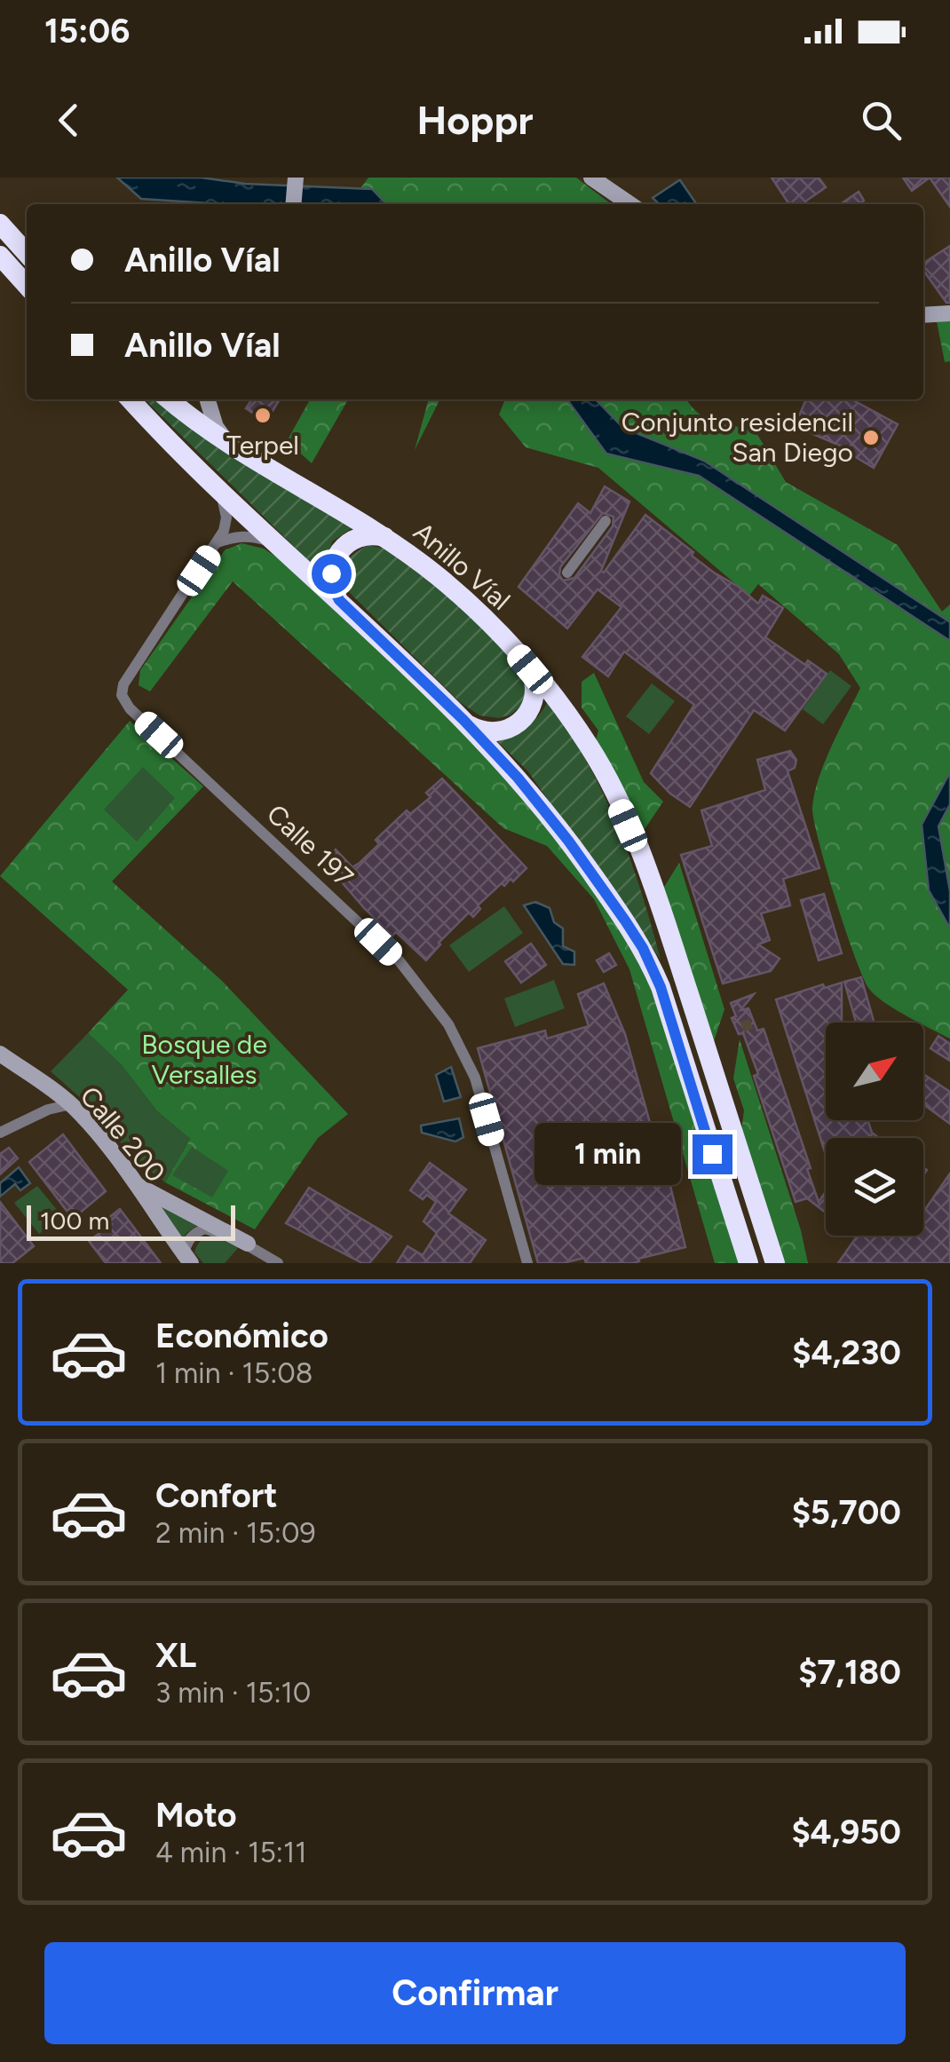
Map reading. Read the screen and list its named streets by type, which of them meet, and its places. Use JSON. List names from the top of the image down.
{
  "streets": {
    "highway": ["Anillo Víal"],
    "main road": ["Calle 200"],
    "street": ["Calle 197"]
  },
  "parks": ["Bosque de Versalles"],
  "places": ["Terpel", "Conjunto residencil San Diego"],
  "scale_bar": "100 m",
  "north": "top right",
  "page": {
    "status": "15:06",
    "header": "Hoppr",
    "banner": ["Anillo Víal", "Anillo Víal"],
    "bubble": "1 min",
    "scale": "100 m",
    "list": [
      {
        "name": "Económico",
        "note": "1 min · 15:08",
        "value": "$4,230"
      },
      {
        "name": "Confort",
        "note": "2 min · 15:09",
        "value": "$5,700"
      },
      {
        "name": "XL",
        "note": "3 min · 15:10",
        "value": "$7,180"
      },
      {
        "name": "Moto",
        "note": "4 min · 15:11",
        "value": "$4,950"
      }
    ],
    "buttons": "Confirmar"
  }
}
